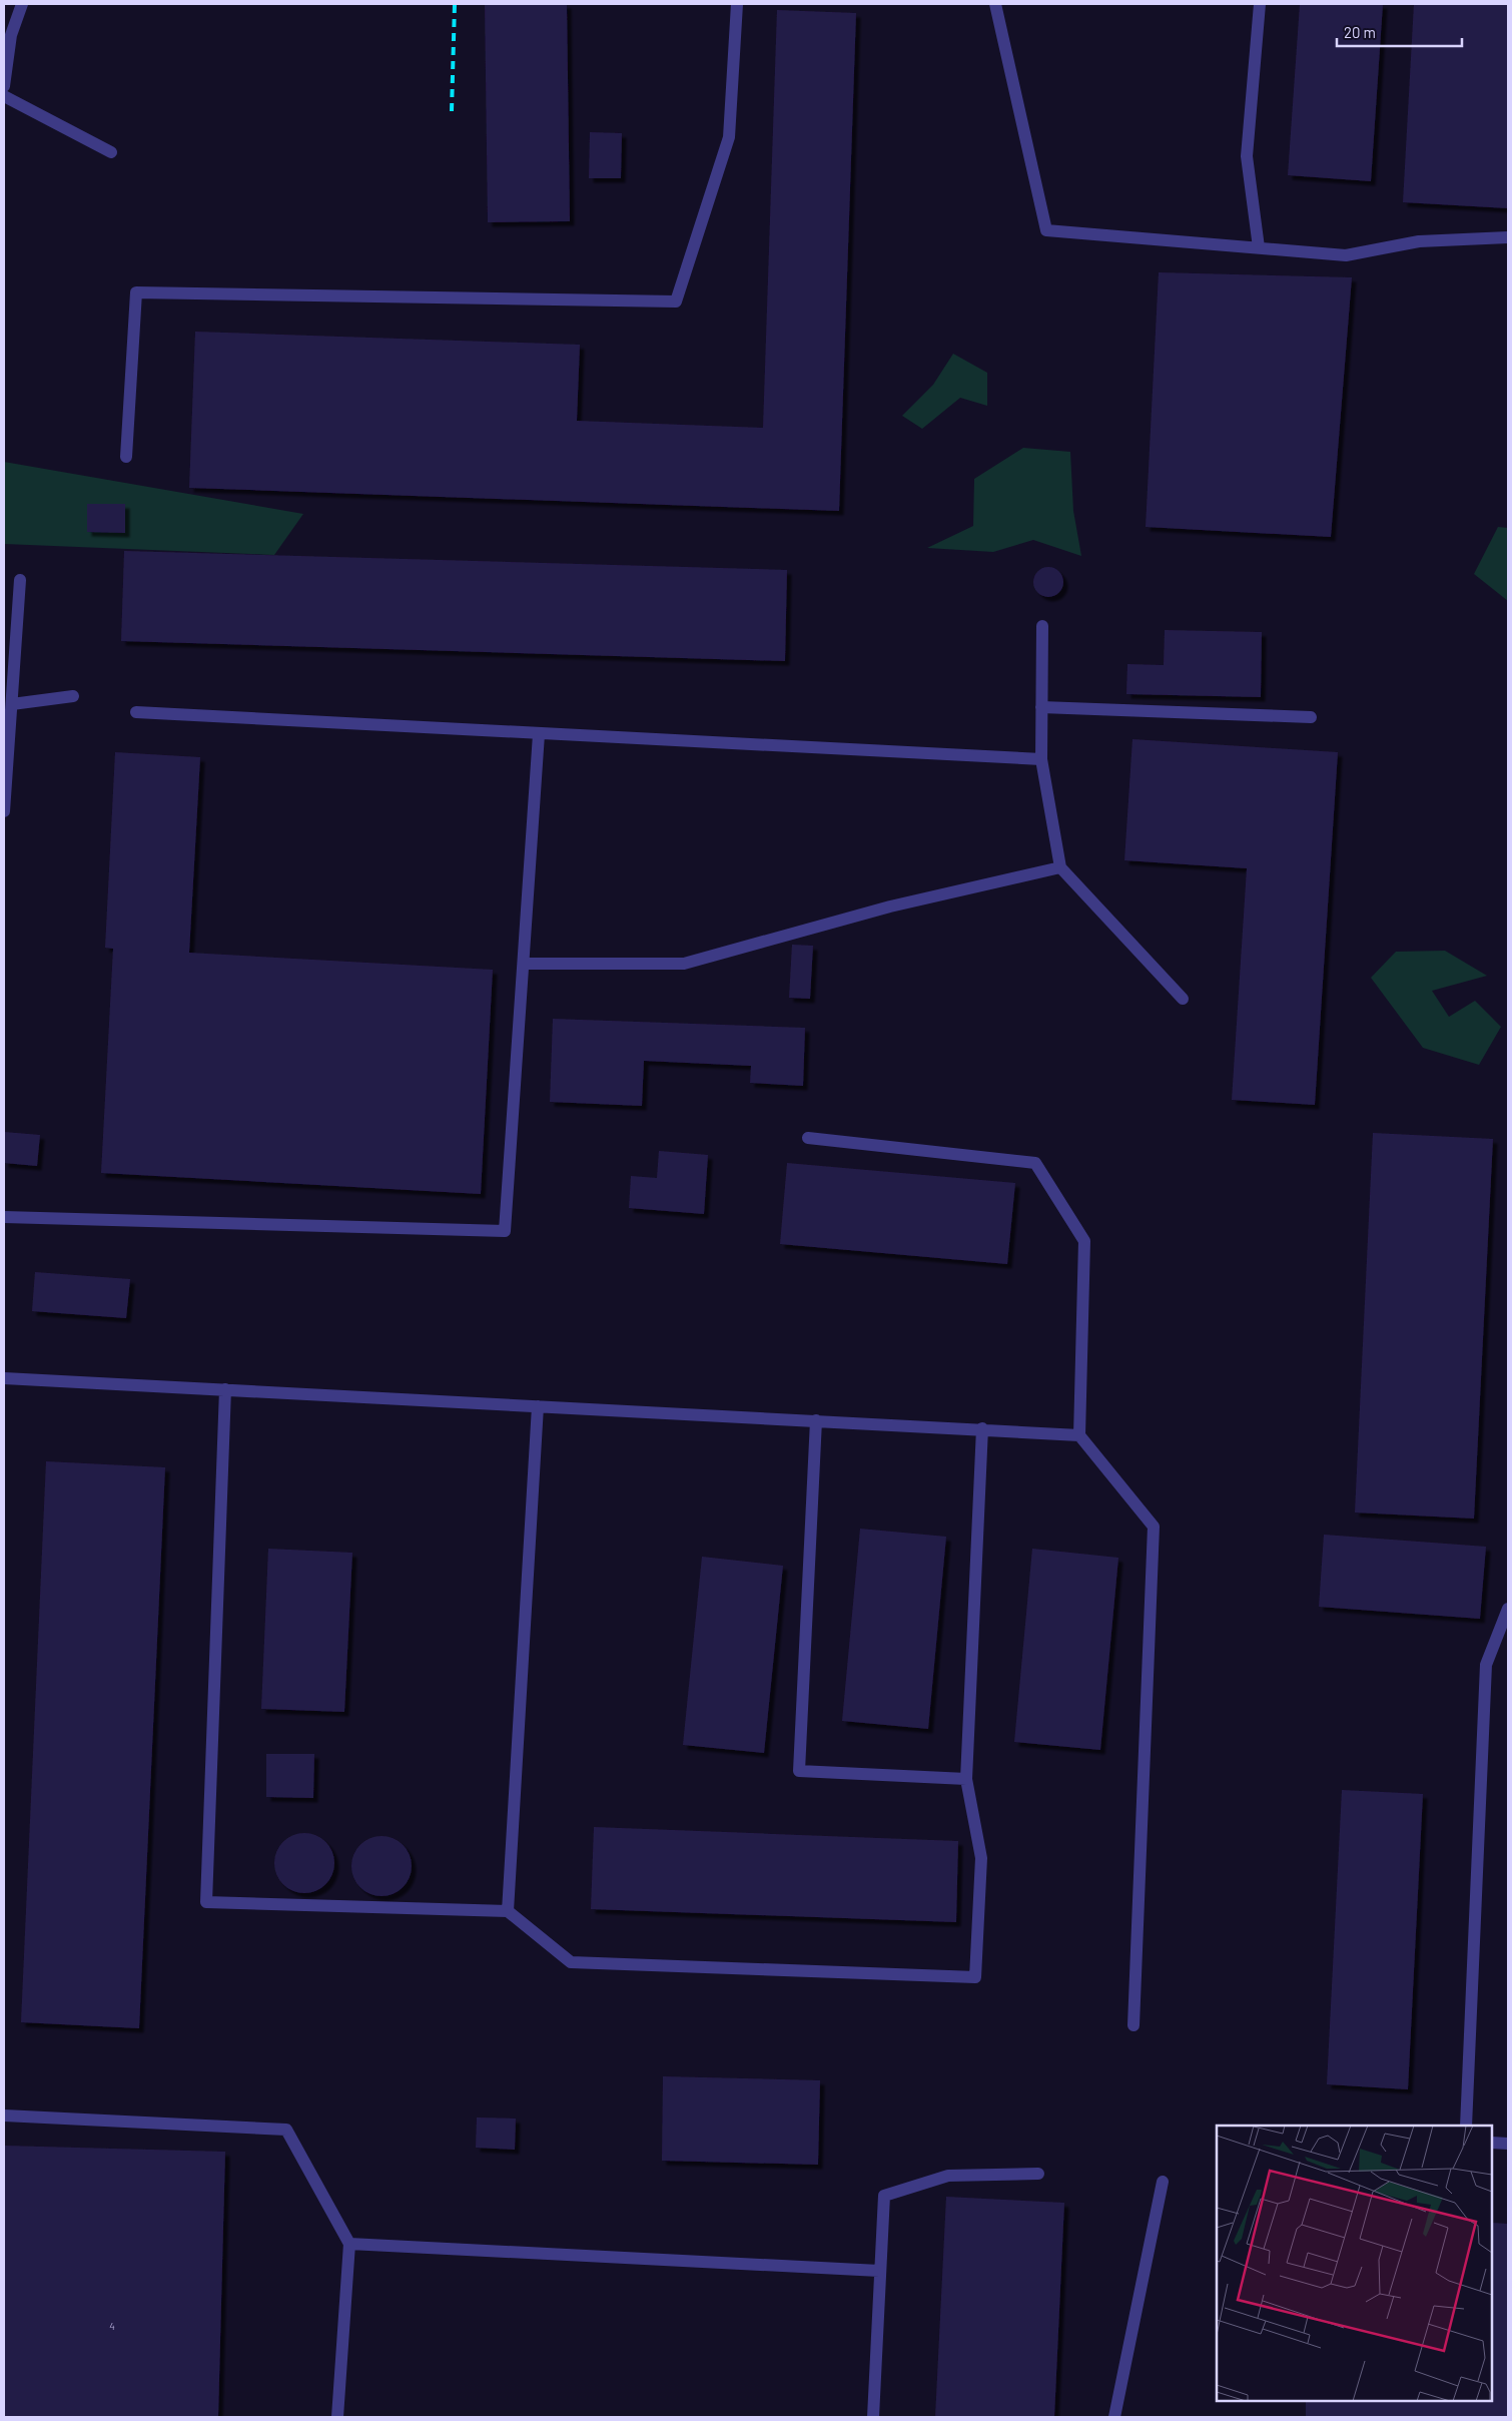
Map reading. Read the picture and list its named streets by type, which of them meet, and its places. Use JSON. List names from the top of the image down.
{
  "house_numbers": ["4"],
  "scale_bar": "20 m"
}
